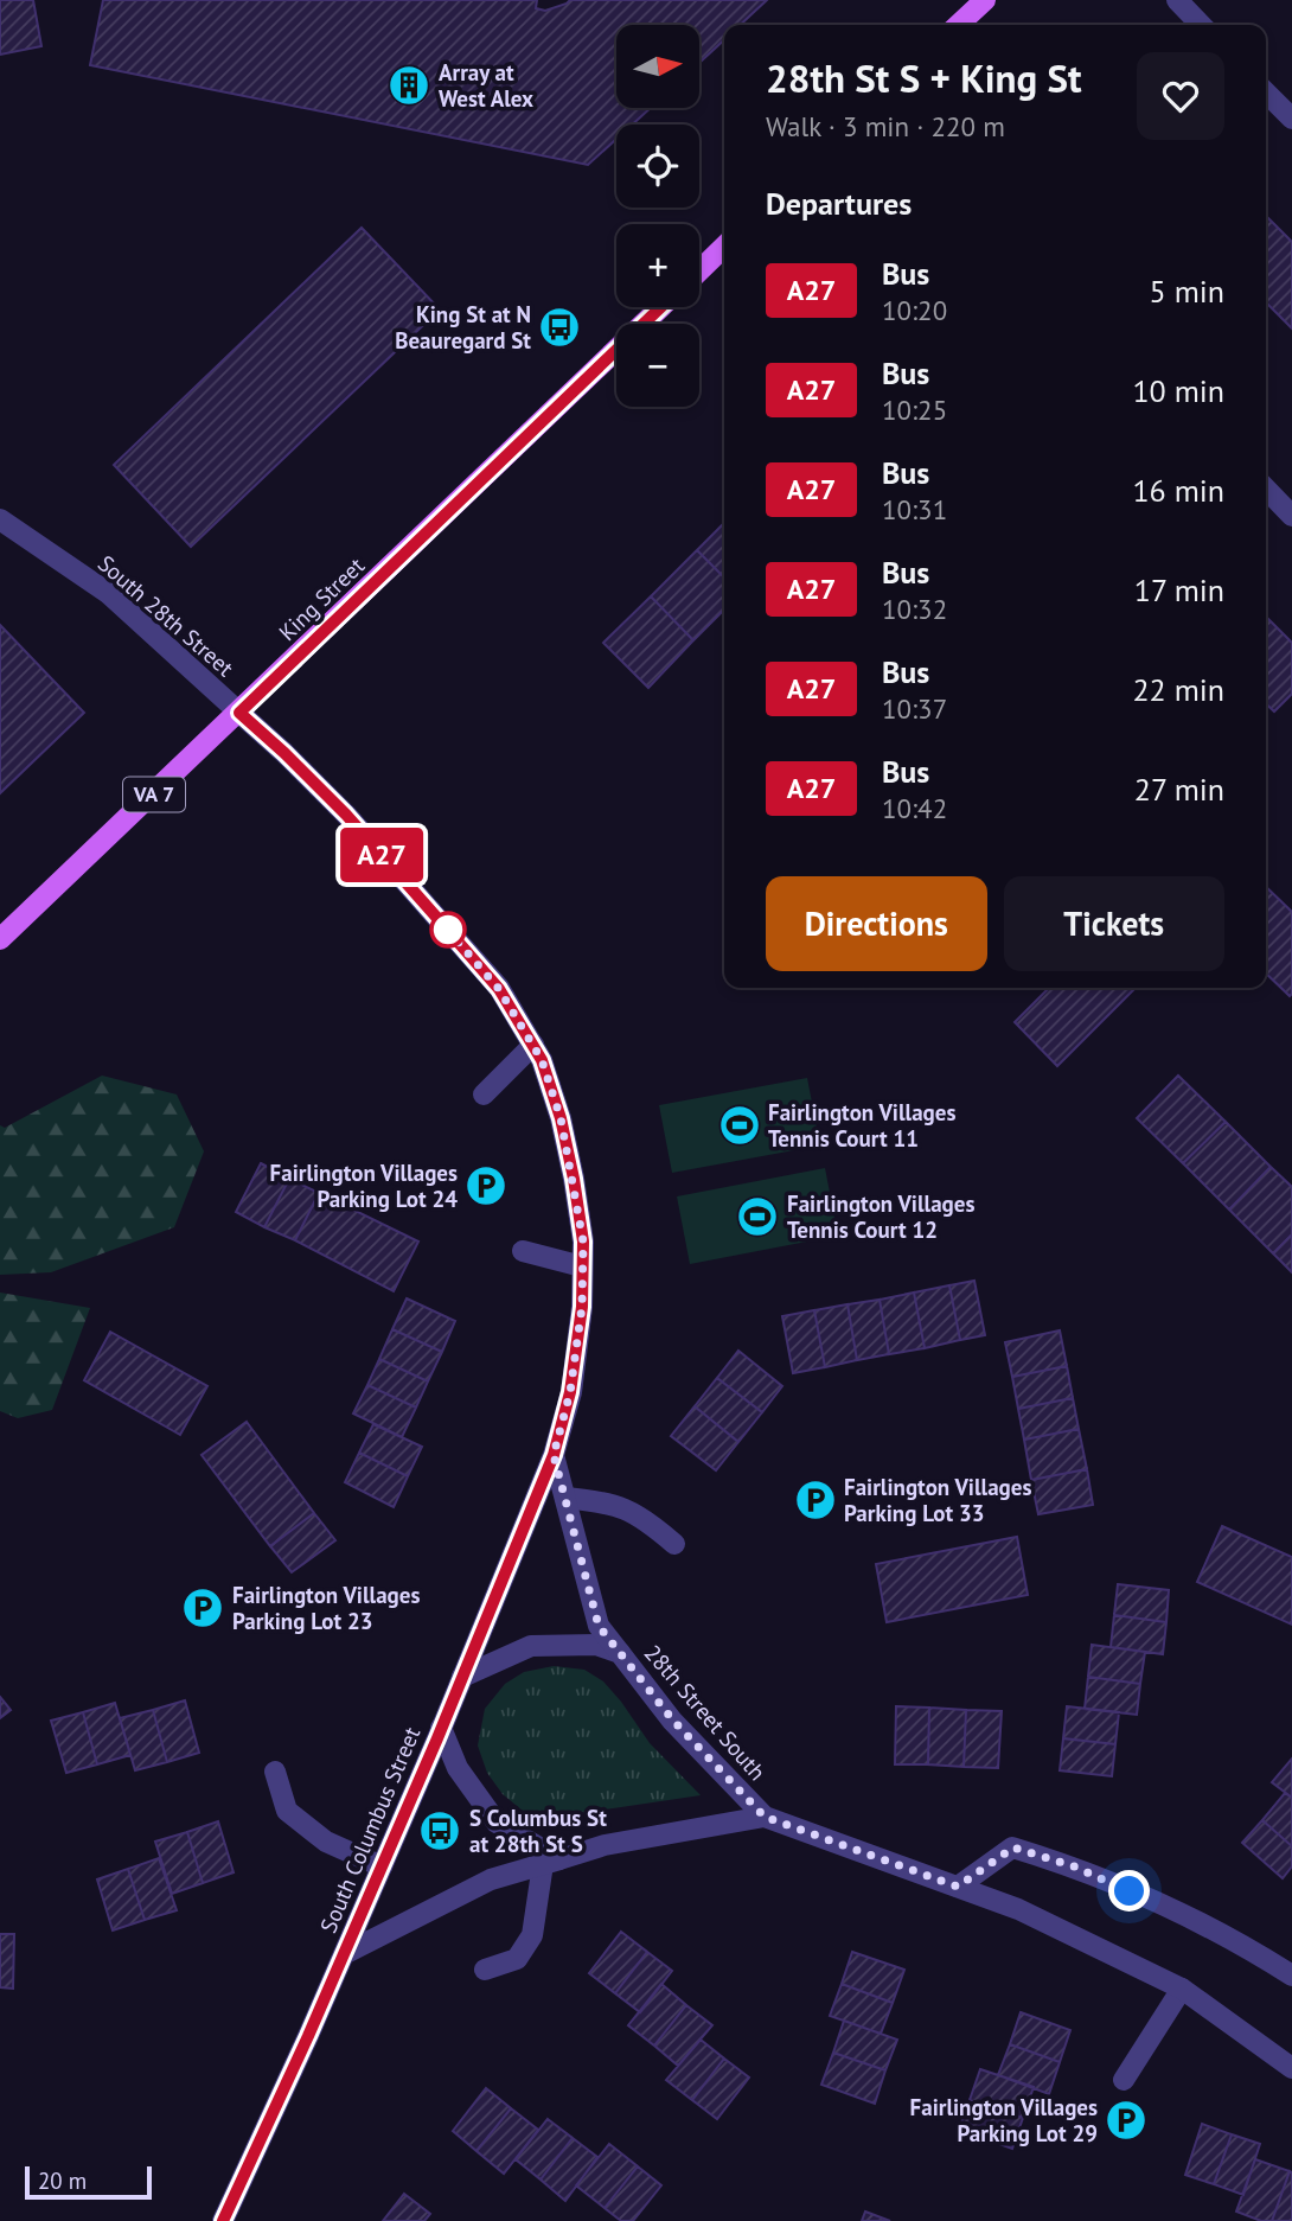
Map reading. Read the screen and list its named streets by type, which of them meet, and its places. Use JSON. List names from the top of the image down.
{
  "streets": {
    "main road": ["King Street", "VA 7"],
    "street": ["South 28th Street", "28th Street South", "South Columbus Street"]
  },
  "crossings": [
    ["King Street", "South 28th Street"],
    ["South 28th Street", "South Columbus Street"],
    ["28th Street South", "South Columbus Street"]
  ],
  "places": {
    "building": ["Array at West Alex"],
    "bus stop": ["King St at N Beauregard St", "S Columbus St at 28th St S"],
    "sports": ["Fairlington Villages Tennis Court 11", "Fairlington Villages Tennis Court 12"],
    "parking": [
      "Fairlington Villages Parking Lot 24",
      "Fairlington Villages Parking Lot 33",
      "Fairlington Villages Parking Lot 23",
      "Fairlington Villages Parking Lot 29"
    ]
  },
  "lines": ["bus line A27"],
  "scale_bar": "20 m",
  "north": "right",
  "page": {
    "on_map": "A27",
    "map_buttons": ["+", "−"],
    "heading": [
      ["28th St S + King St", "Walk · 3 min · 220 m"],
      "Departures"
    ],
    "list": [
      {
        "mark": "A27",
        "name": "Bus",
        "note": "10:20",
        "value": "5 min"
      },
      {
        "mark": "A27",
        "name": "Bus",
        "note": "10:25",
        "value": "10 min"
      },
      {
        "mark": "A27",
        "name": "Bus",
        "note": "10:31",
        "value": "16 min"
      },
      {
        "mark": "A27",
        "name": "Bus",
        "note": "10:32",
        "value": "17 min"
      },
      {
        "mark": "A27",
        "name": "Bus",
        "note": "10:37",
        "value": "22 min"
      },
      {
        "mark": "A27",
        "name": "Bus",
        "note": "10:42",
        "value": "27 min"
      }
    ],
    "buttons": ["Directions", "Tickets"],
    "scale": "20 m"
  }
}
